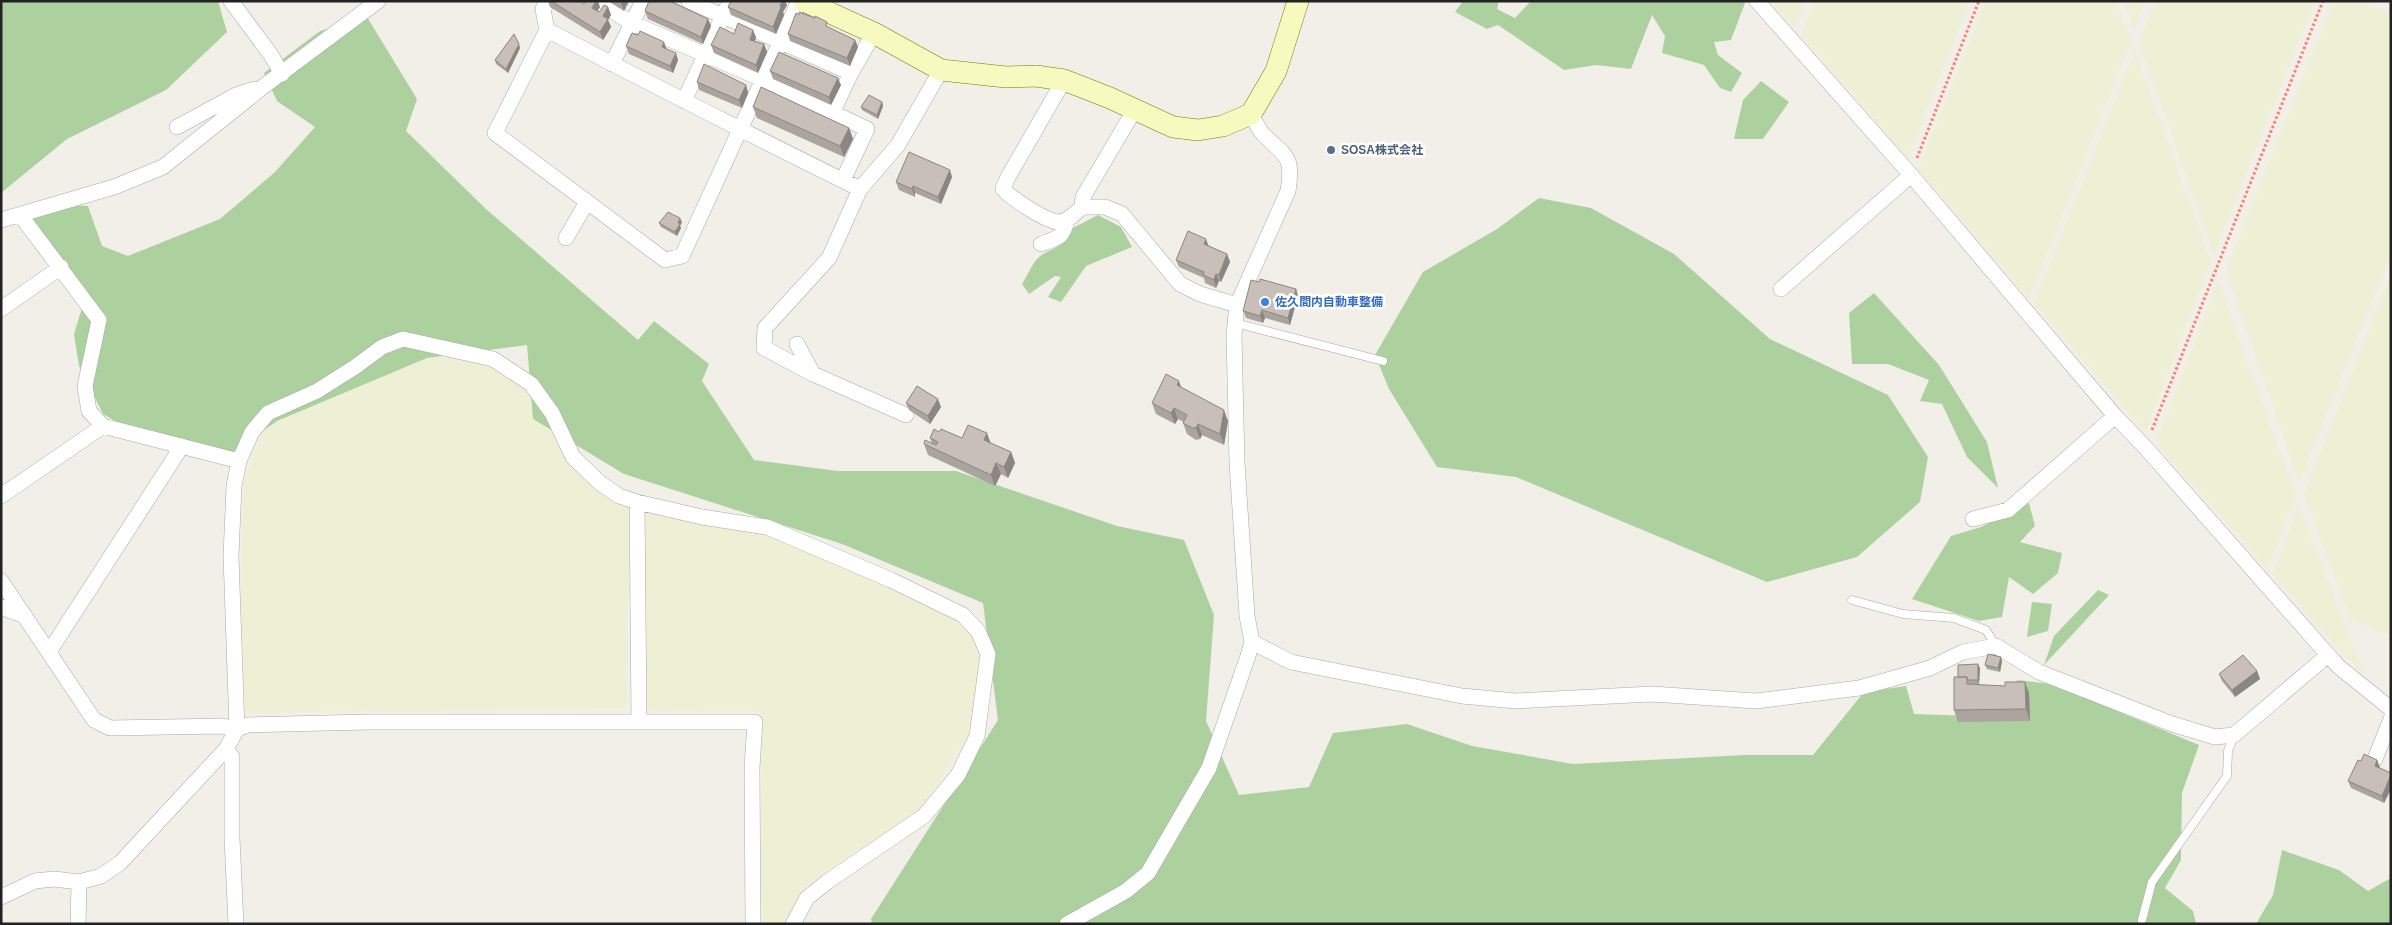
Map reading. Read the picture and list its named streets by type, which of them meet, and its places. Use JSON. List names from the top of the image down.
{
  "places": ["SOSA株式会社", "佐久間内自動車整備"]
}
